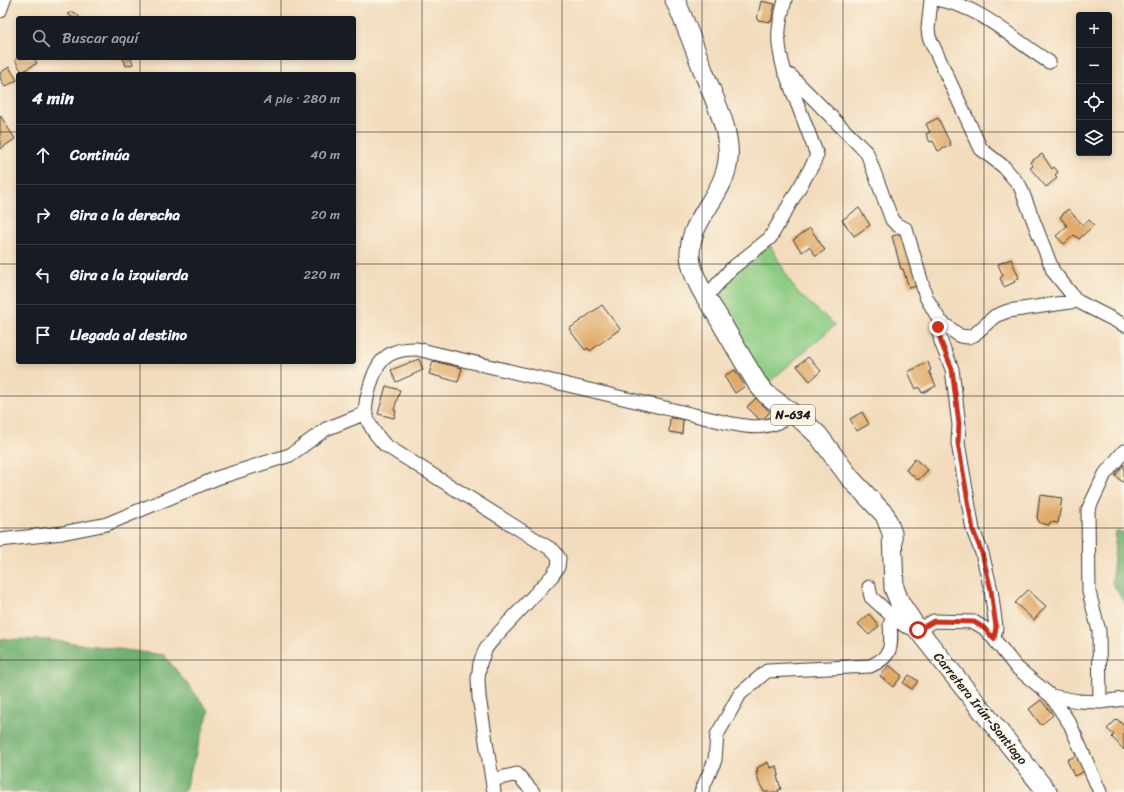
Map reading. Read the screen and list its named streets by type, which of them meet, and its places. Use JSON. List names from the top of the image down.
{
  "streets": {
    "highway": ["N-634", "Carretera Irún-Santiago"]
  },
  "page": {
    "map_buttons": ["+", "−"],
    "search": "Buscar aquí",
    "heading": ["4 min", "A pie · 280 m"],
    "list": [
      ["Continúa", "40 m"],
      ["Gira a la derecha", "20 m"],
      ["Gira a la izquierda", "220 m"],
      "Llegada al destino"
    ]
  }
}
